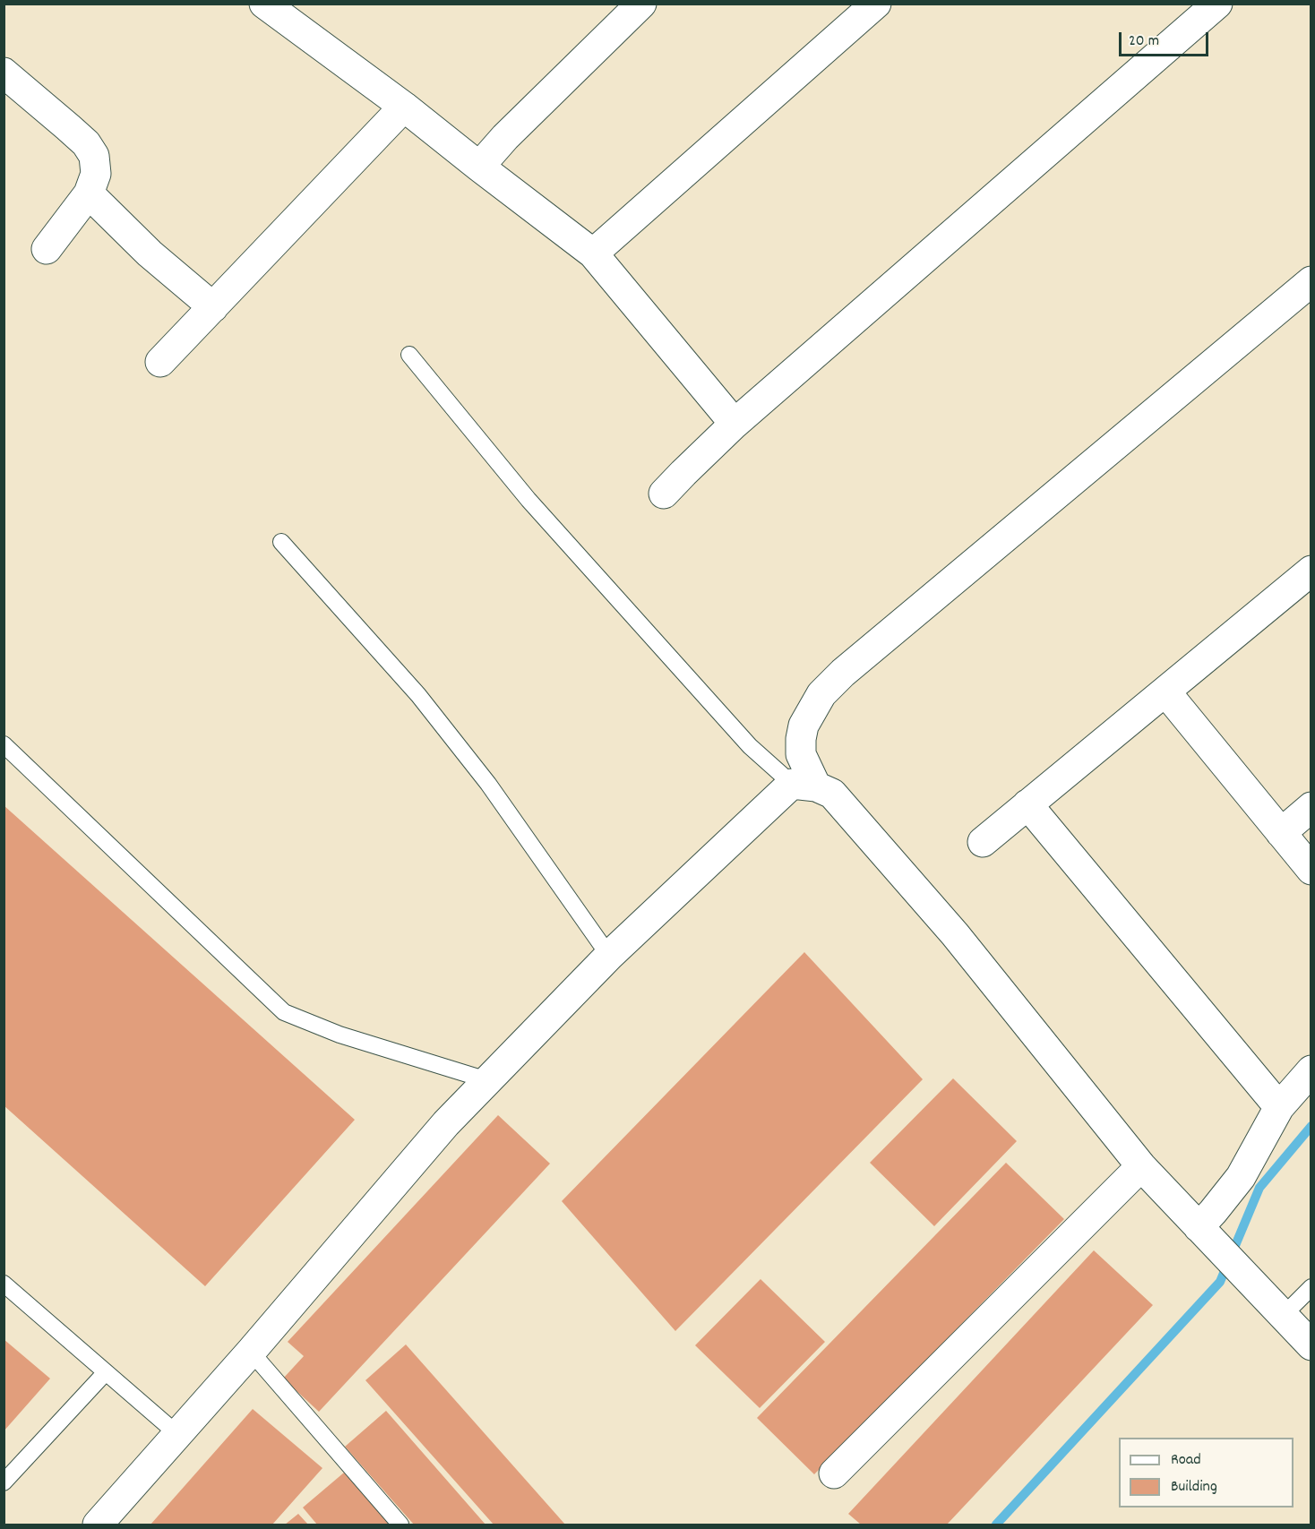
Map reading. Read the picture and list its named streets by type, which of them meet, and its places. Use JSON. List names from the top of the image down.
{
  "legend": ["Road", "Building"],
  "scale_bar": "20 m"
}
